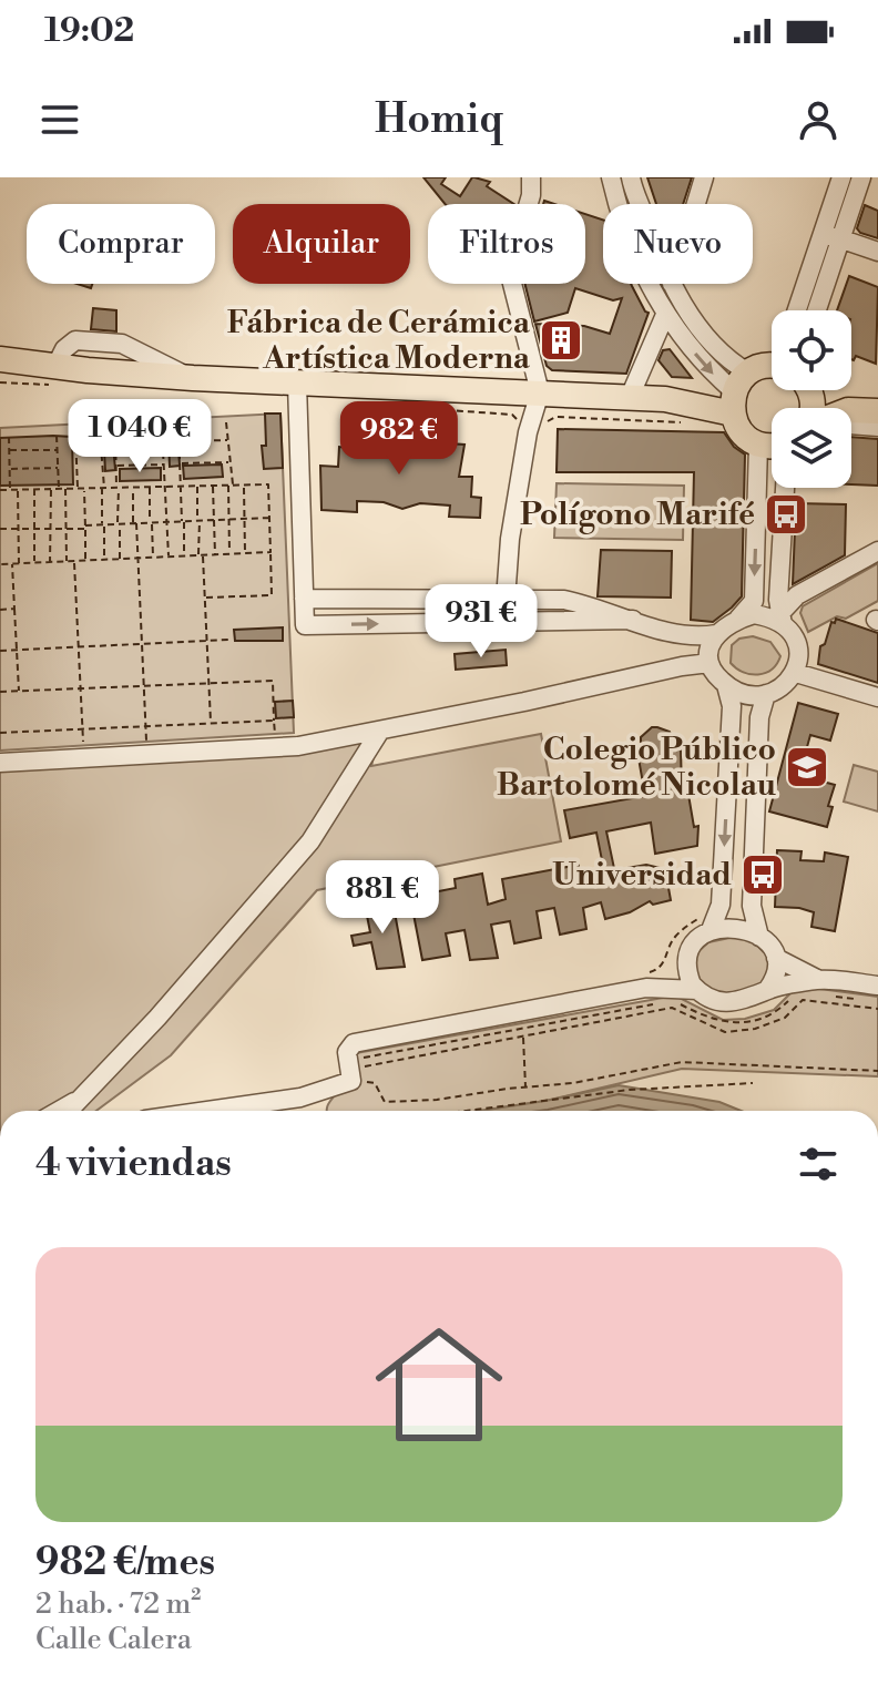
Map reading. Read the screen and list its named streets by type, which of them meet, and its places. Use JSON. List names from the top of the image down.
{
  "places": {
    "building": ["Fábrica de Cerámica Artística Moderna"],
    "bus stop": ["Polígono Marifé", "Universidad"],
    "school or university": ["Colegio Público Bartolomé Nicolau"]
  },
  "page": {
    "status": "19:02",
    "header": "Homiq",
    "chip": [
      "Comprar",
      "Alquilar",
      "Filtros",
      "Nuevo"
    ],
    "price": [
      "1 040 €",
      "982 €",
      "931 €",
      "881 €"
    ],
    "heading": "4 viviendas",
    "list": [
      {
        "name": "982 €/mes",
        "note": "2 hab. · 72 m² · Calle Calera"
      }
    ]
  }
}
